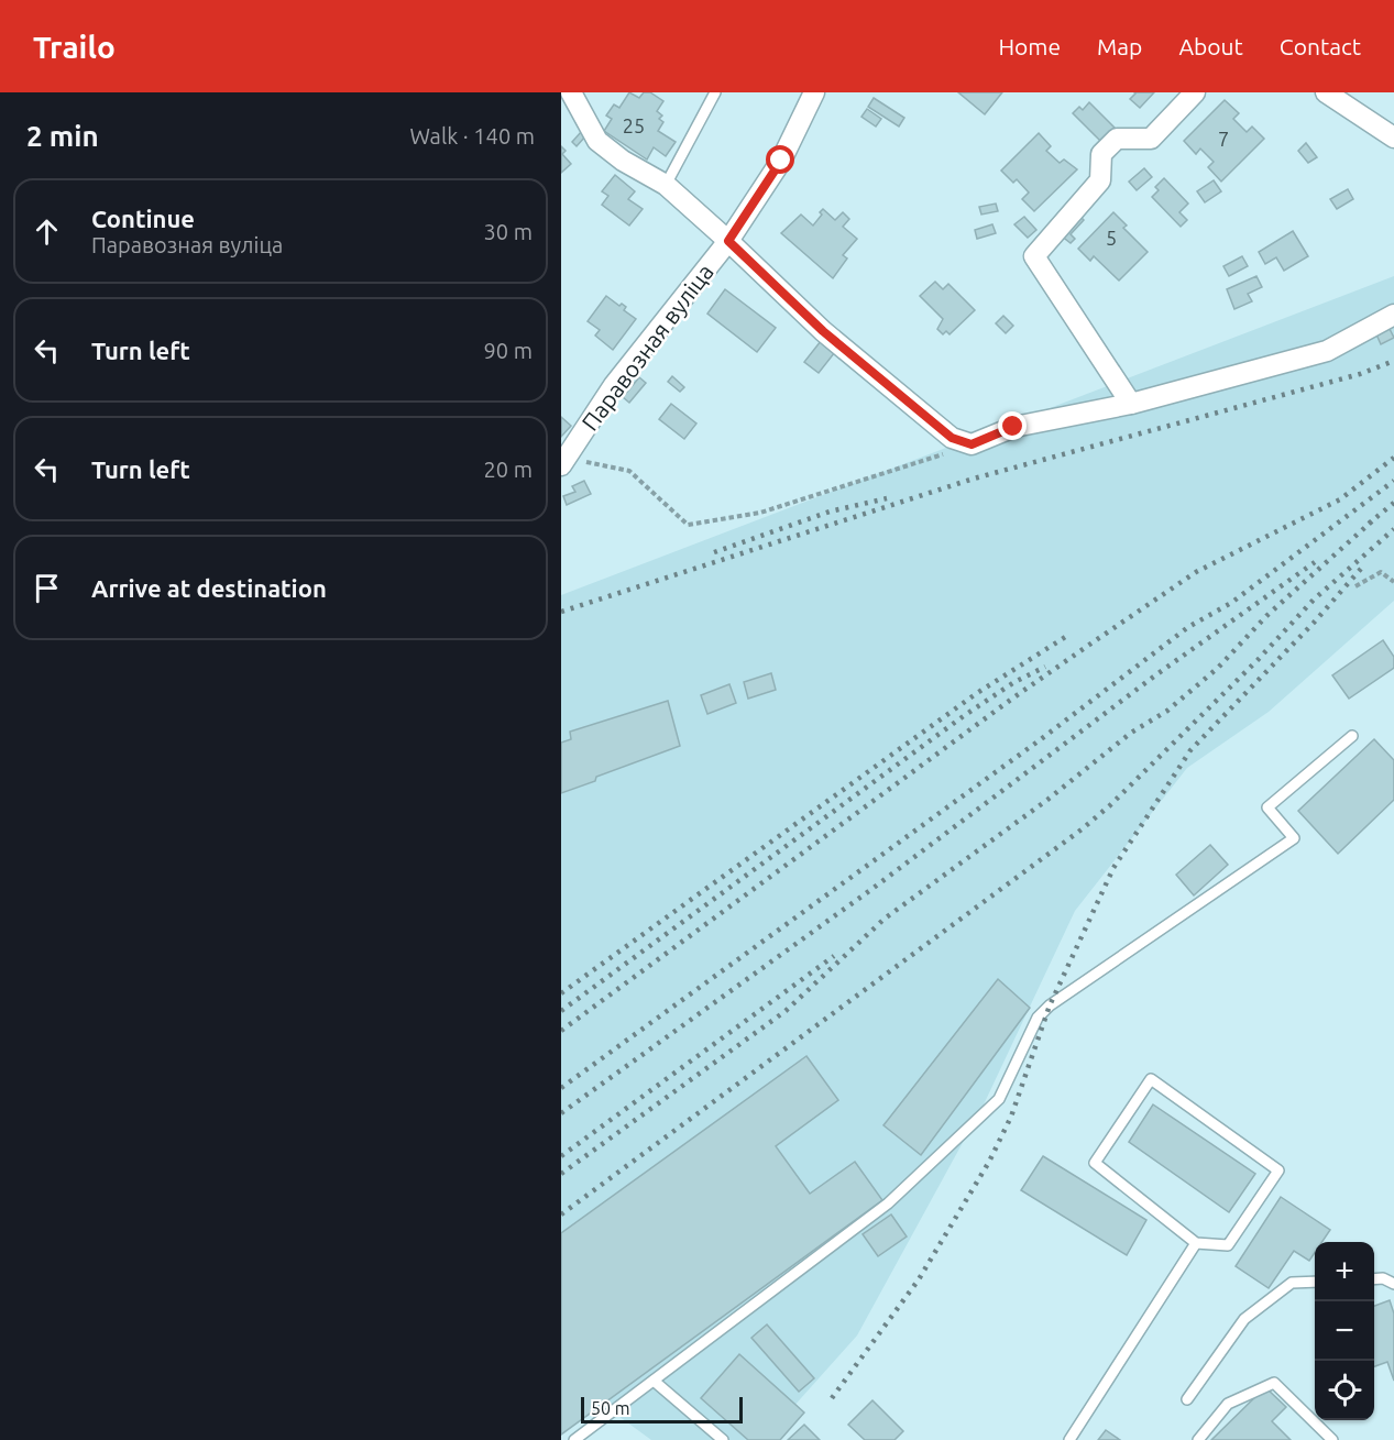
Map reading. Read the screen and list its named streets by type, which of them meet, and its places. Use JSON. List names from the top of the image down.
{
  "streets": {
    "street": ["Паравозная вуліца"]
  },
  "house_numbers": ["25", "7", "5"],
  "scale_bar": "50 m",
  "page": {
    "header": "Trailo",
    "nav": [
      "Home",
      "Map",
      "About",
      "Contact"
    ],
    "heading": ["2 min", "Walk · 140 m"],
    "list": [
      ["Continue", "Паравозная вуліца", "30 m"],
      ["Turn left", "90 m"],
      ["Turn left", "20 m"],
      "Arrive at destination"
    ],
    "map_buttons": ["+", "−"],
    "scale": "50 m"
  }
}
